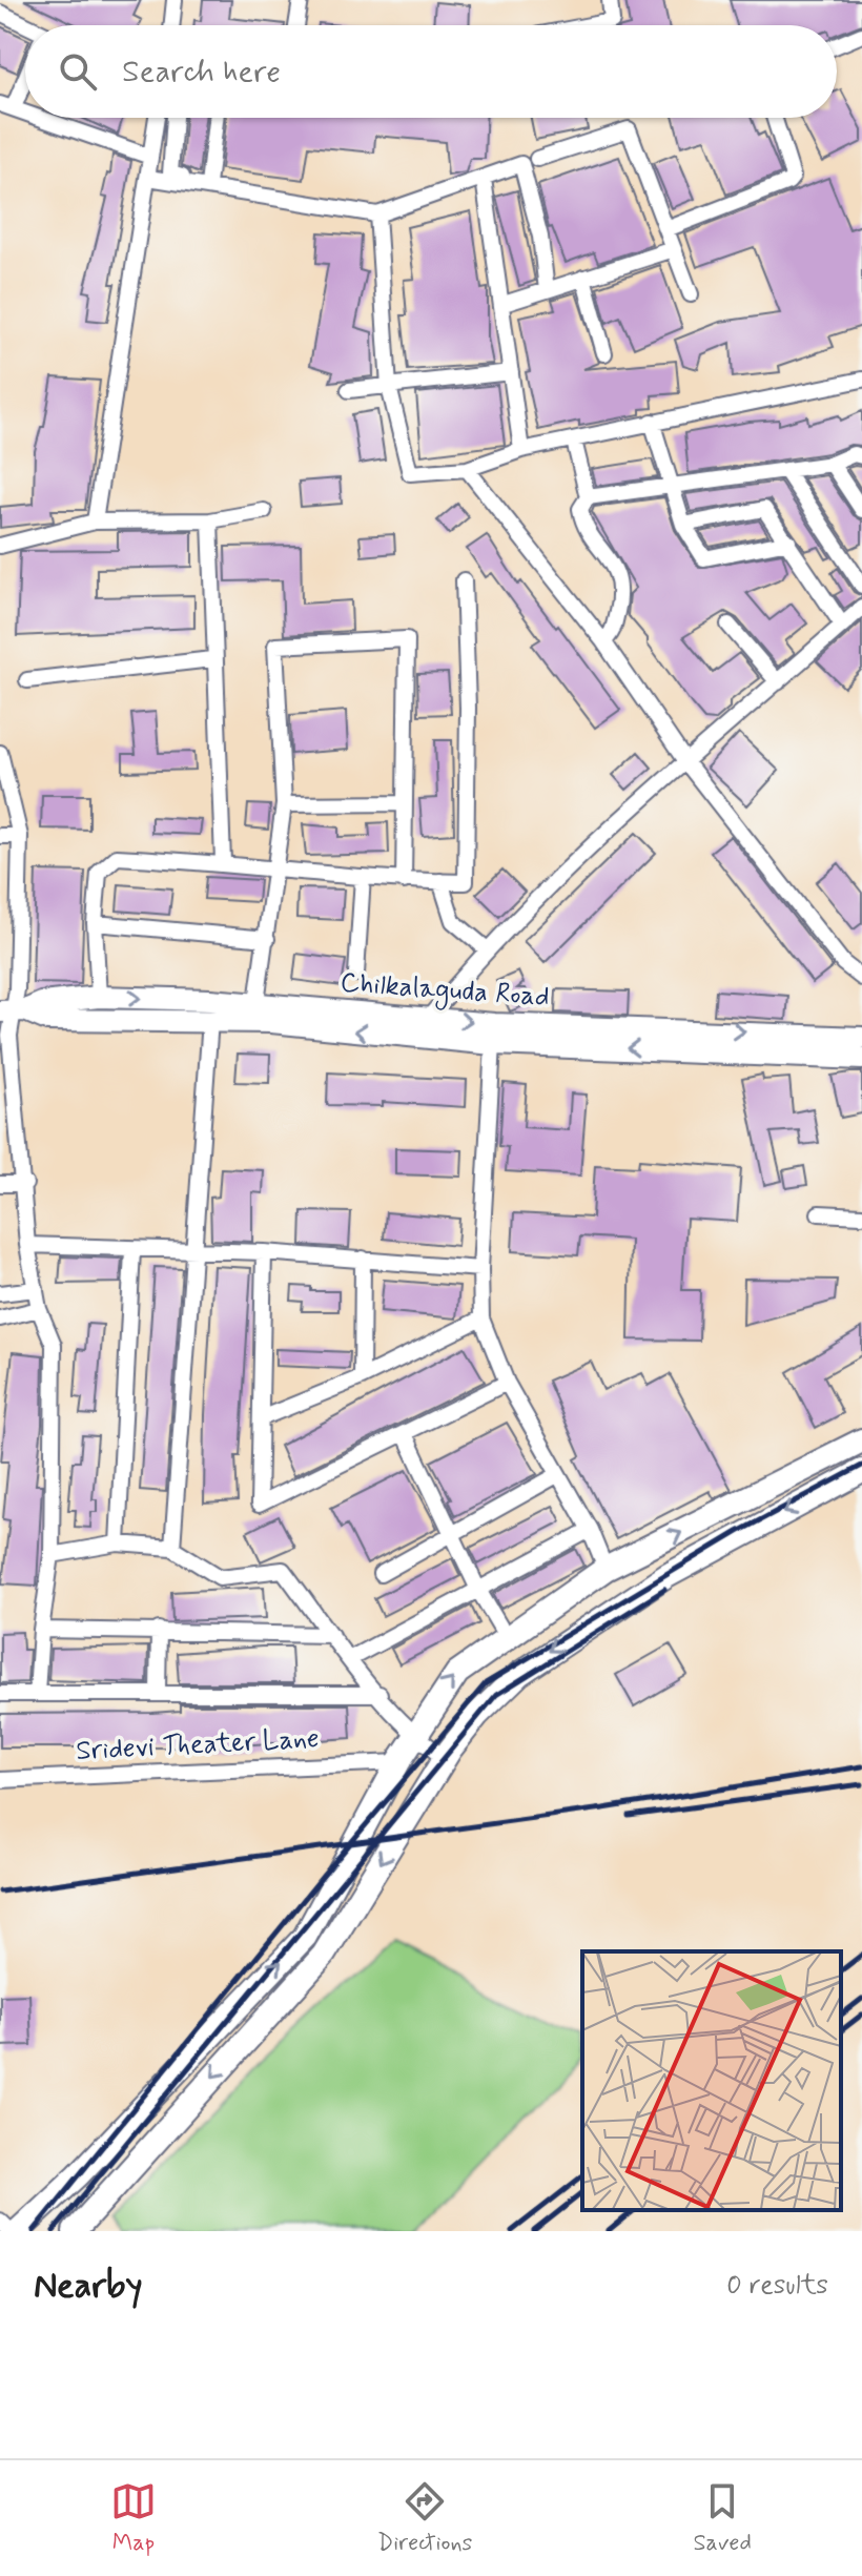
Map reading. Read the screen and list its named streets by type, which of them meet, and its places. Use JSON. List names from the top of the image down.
{
  "streets": {
    "main road": ["Chilkalaguda Road"],
    "street": ["Sridevi Theater Lane"]
  },
  "page": {
    "search": "Search here",
    "heading": ["Nearby", "0 results"],
    "nav": ["Map", "Directions", "Saved"]
  }
}
